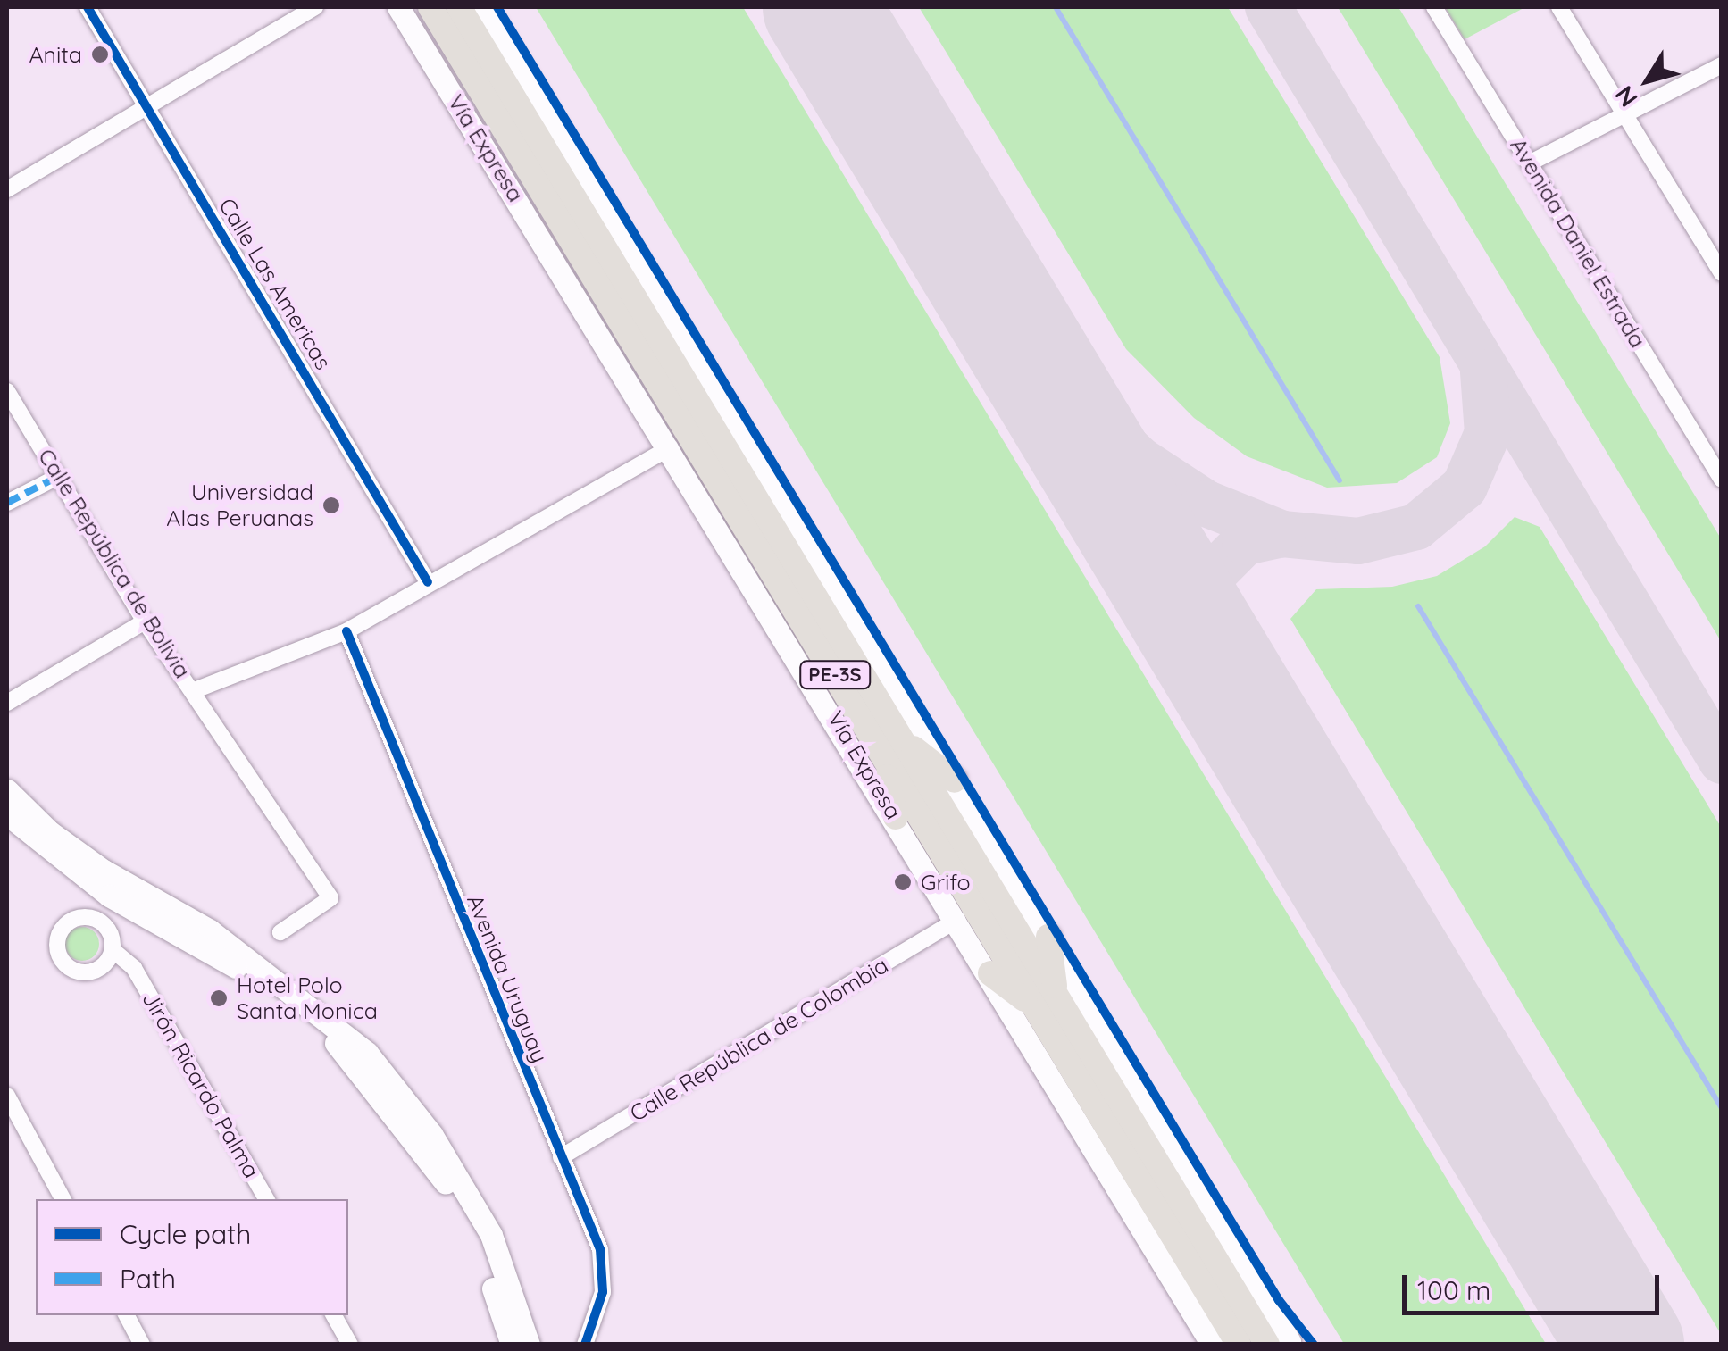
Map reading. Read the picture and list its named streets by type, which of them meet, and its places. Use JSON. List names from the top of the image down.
{
  "streets": {
    "main road": ["Vía Expresa", "PE-3S"],
    "street": [
      "Avenida Daniel Estrada",
      "Calle Las Americas",
      "Calle República de Bolivia",
      "Avenida Uruguay",
      "Calle República de Colombia",
      "Jirón Ricardo Palma"
    ]
  },
  "crossings": [
    ["Vía Expresa", "Calle República de Colombia"],
    ["Avenida Uruguay", "Calle República de Colombia"]
  ],
  "places": [
    "Anita",
    "Universidad Alas Peruanas",
    "Grifo",
    "Hotel Polo Santa Monica"
  ],
  "legend": ["Cycle path", "Path"],
  "scale_bar": "100 m",
  "north": "bottom left"
}
